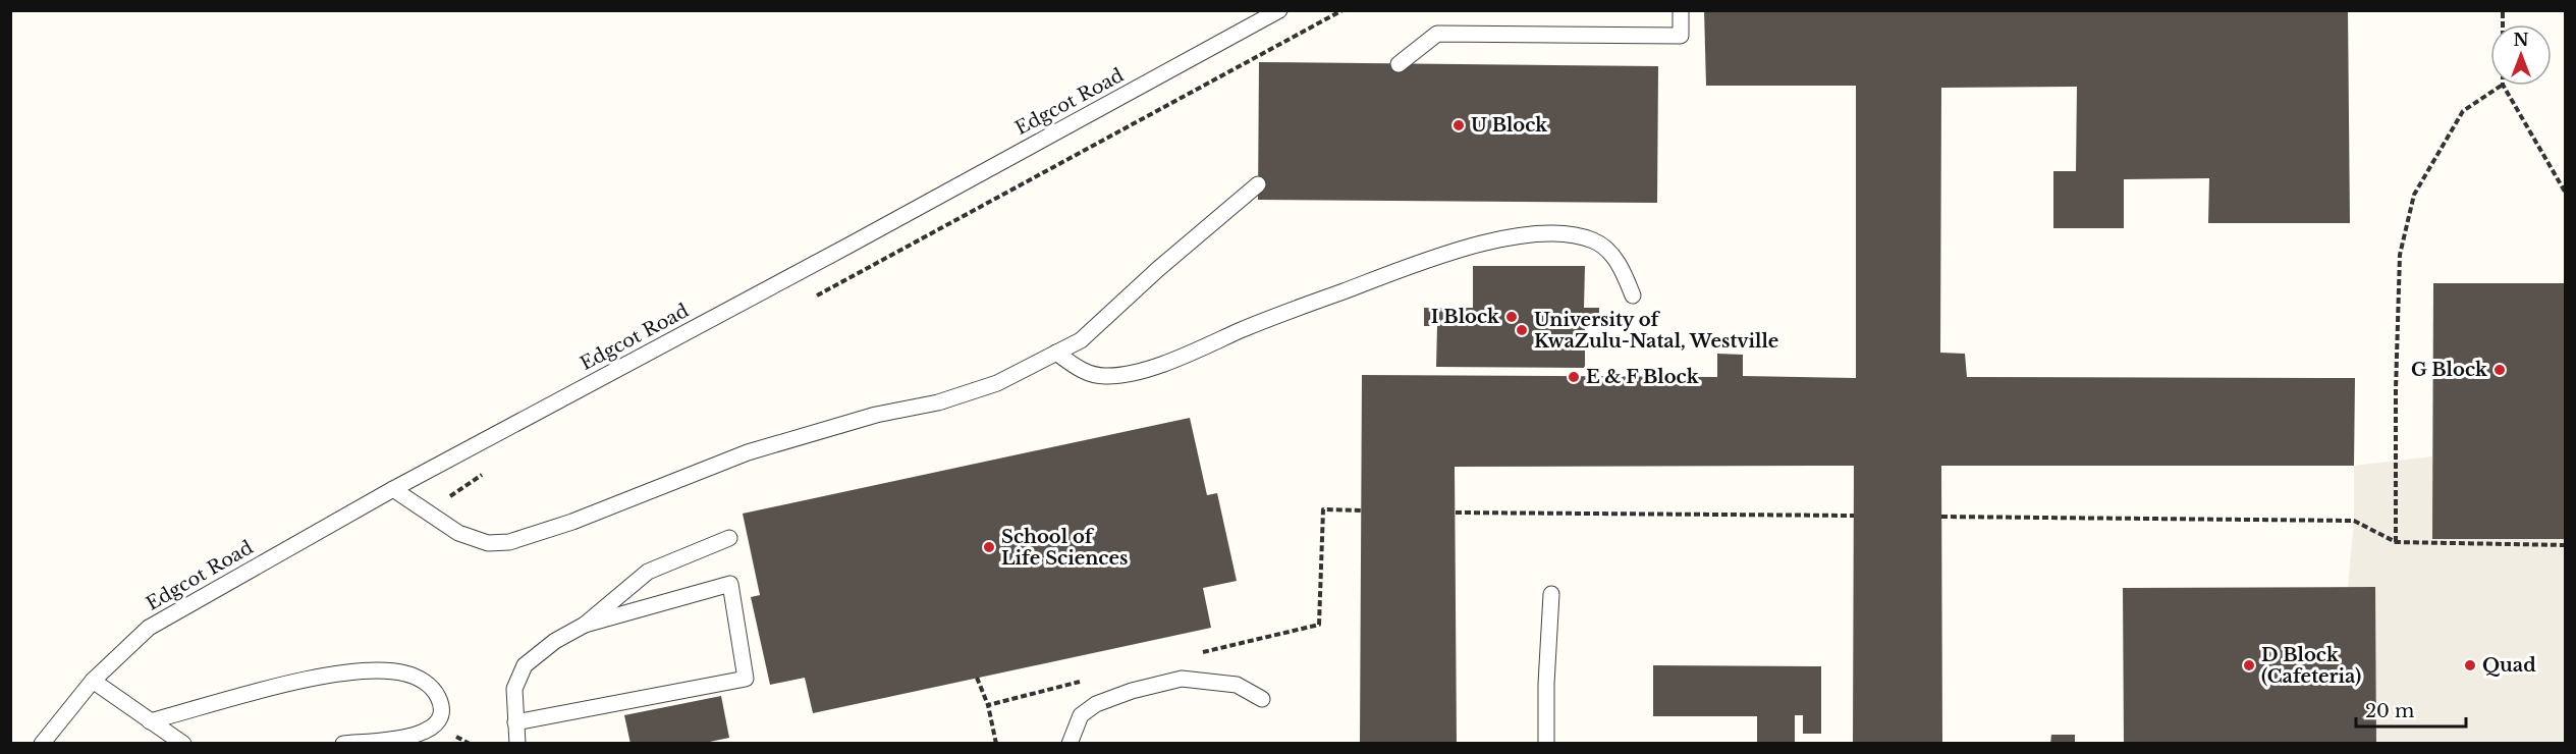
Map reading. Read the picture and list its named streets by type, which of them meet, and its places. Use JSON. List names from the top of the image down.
{
  "streets": {
    "lane": ["Edgcot Road"]
  },
  "places": [
    "U Block",
    "I Block",
    "University of KwaZulu-Natal, Westville",
    "G Block",
    "E & F Block",
    "School of Life Sciences",
    "D Block (Cafeteria)",
    "Quad"
  ],
  "scale_bar": "20 m",
  "north": "top"
}
